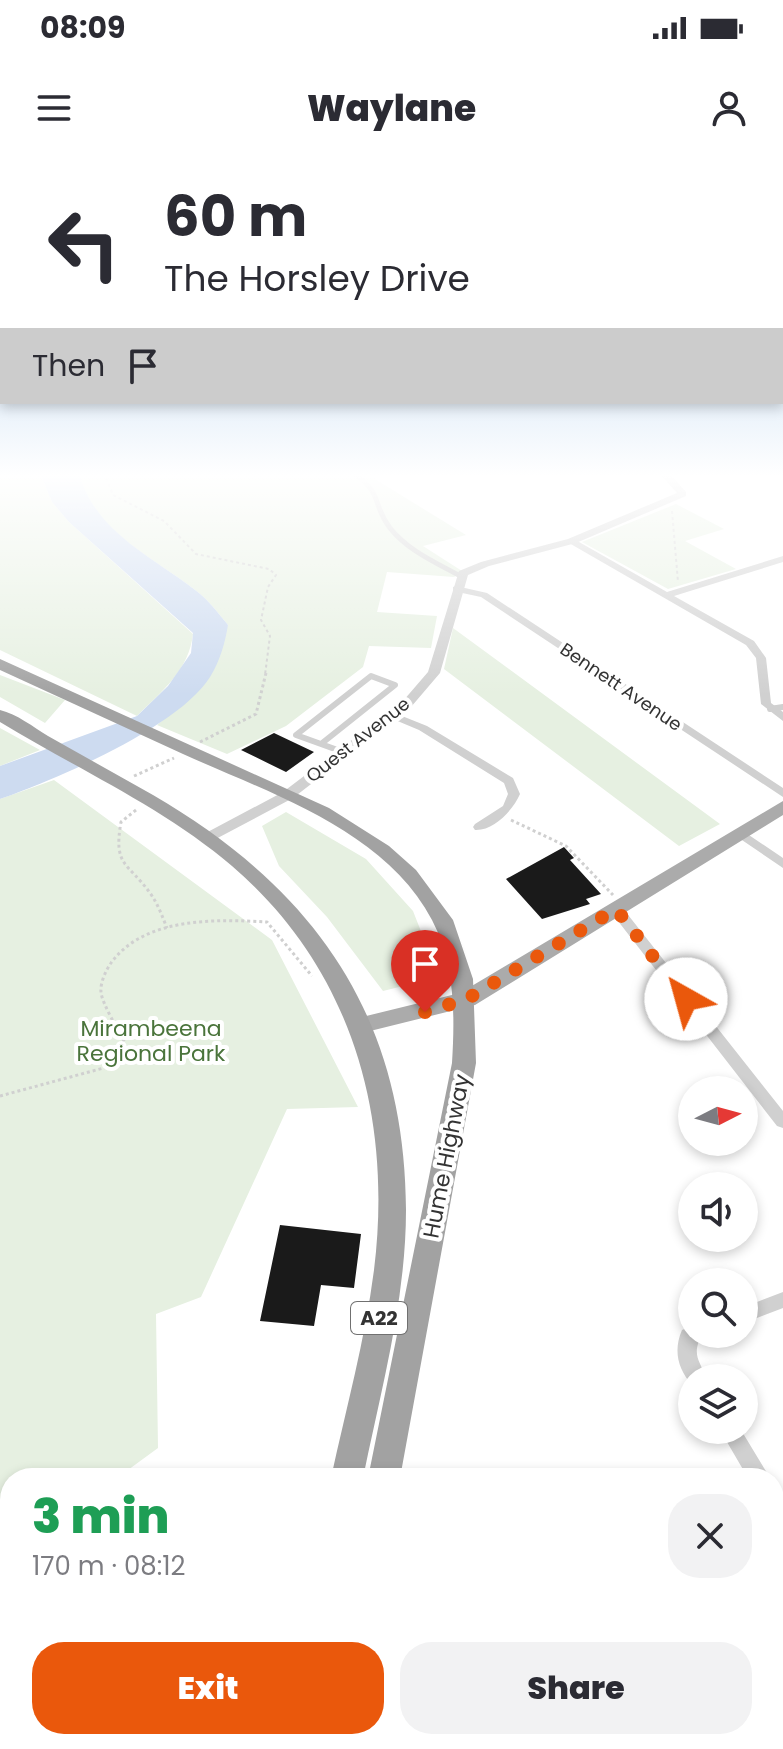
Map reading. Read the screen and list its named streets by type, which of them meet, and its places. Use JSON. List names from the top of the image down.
{
  "streets": {
    "highway": ["Hume Highway", "A22"],
    "street": ["Bennett Avenue", "Quest Avenue"]
  },
  "crossings": [
    ["Bennett Avenue", "Quest Avenue"],
    ["Quest Avenue", "Hume Highway"]
  ],
  "parks": ["Mirambeena Regional Park"],
  "north": "right",
  "page": {
    "status": "08:09",
    "header": "Waylane",
    "turn": ["60 m", "The Horsley Drive"],
    "then": "Then",
    "heading": ["3 min", "170 m · 08:12"],
    "buttons": ["Exit", "Share"]
  }
}
